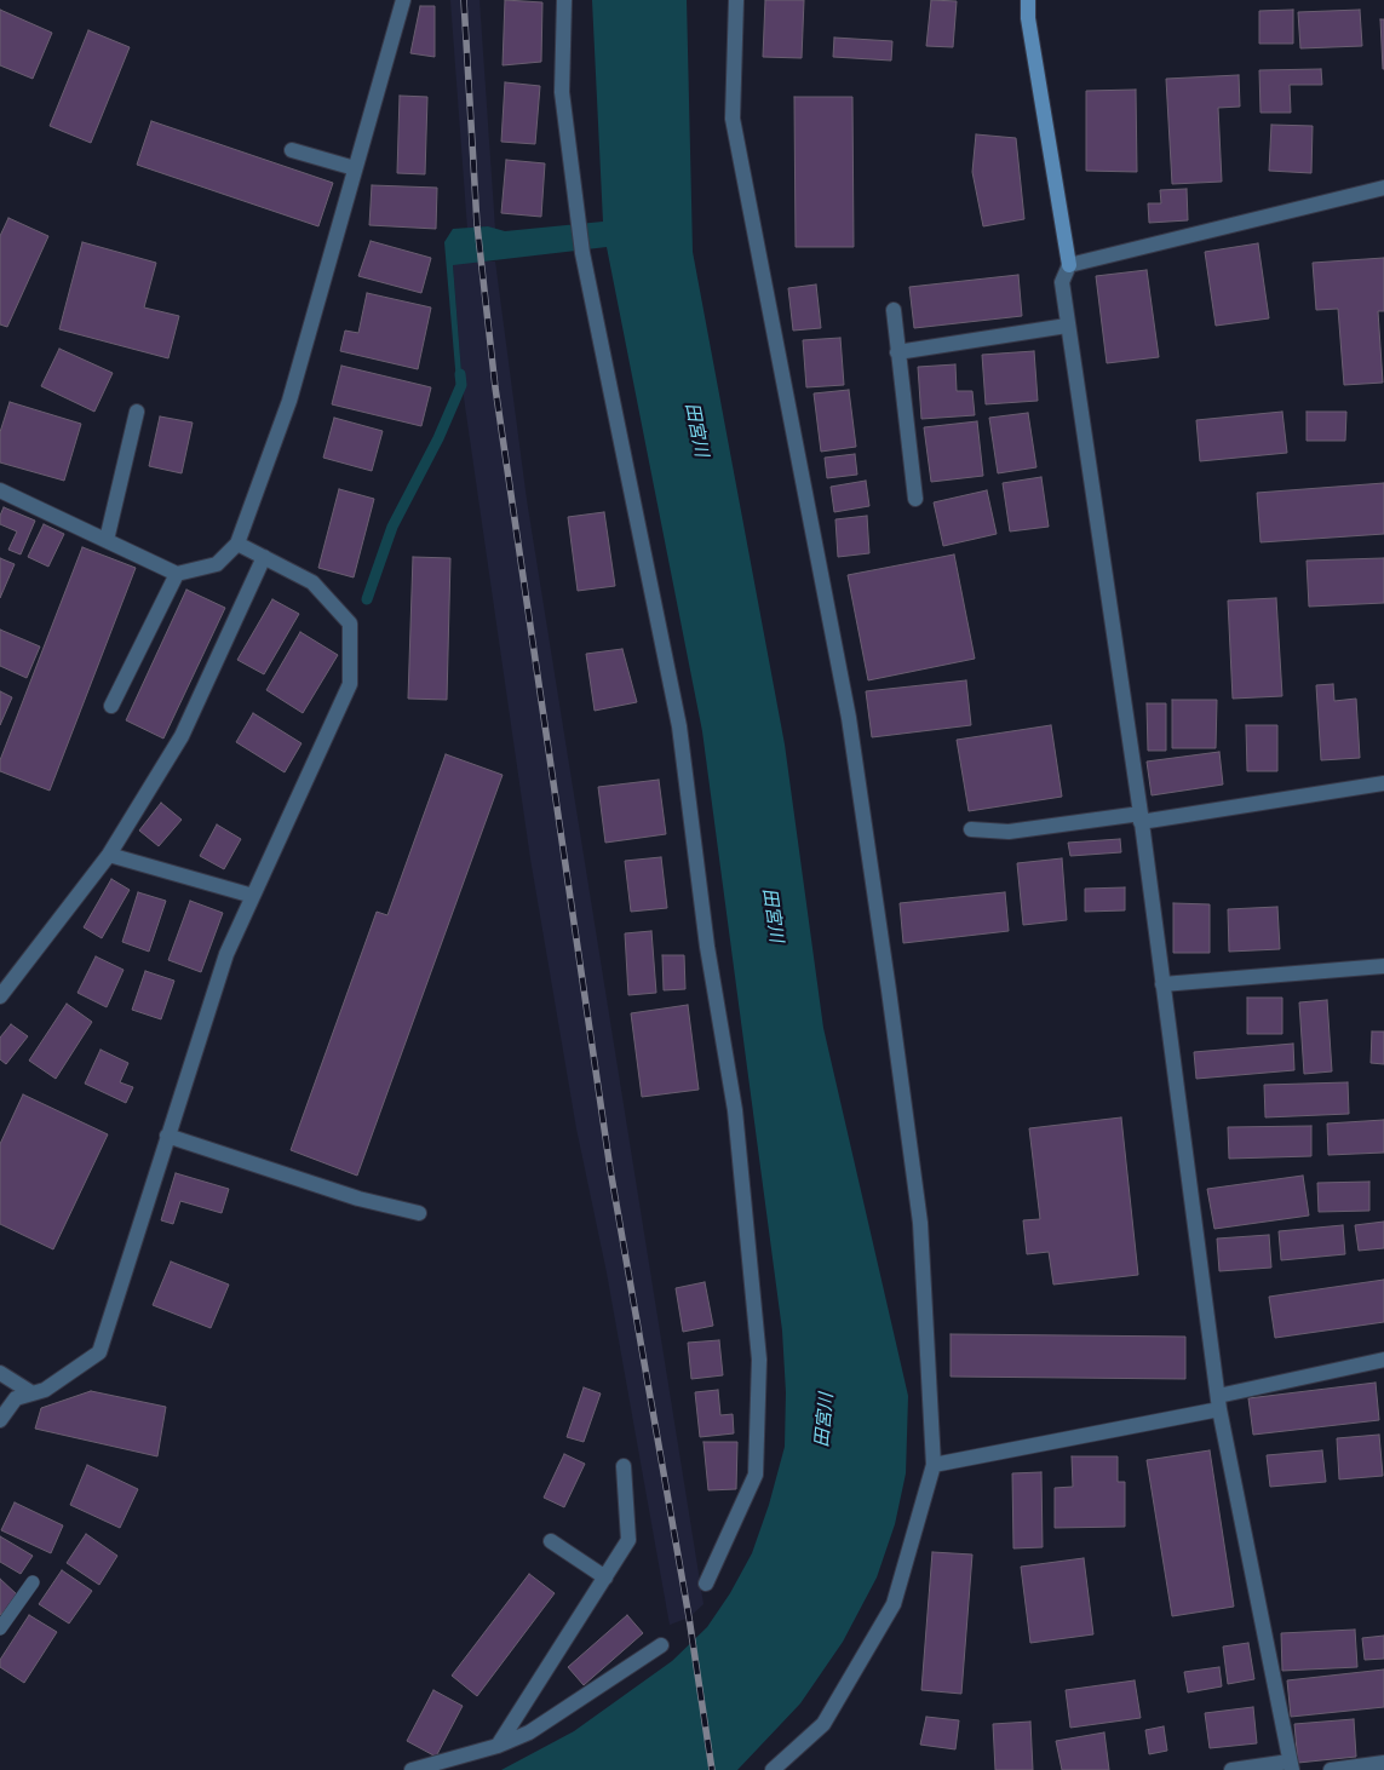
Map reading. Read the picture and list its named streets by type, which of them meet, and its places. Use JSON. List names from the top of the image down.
{
  "water": ["田宮川"]
}
